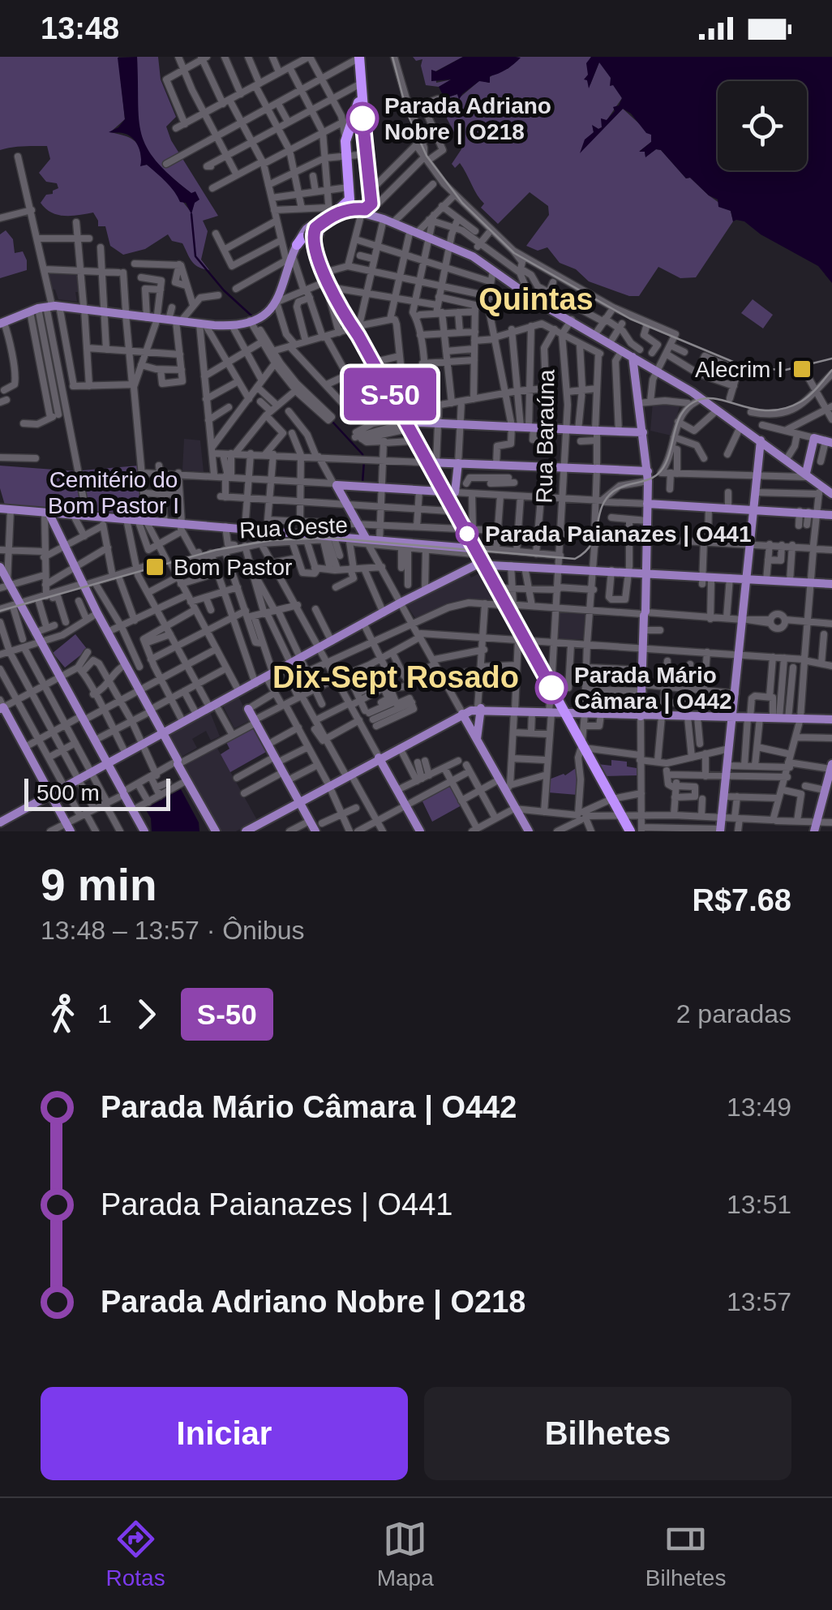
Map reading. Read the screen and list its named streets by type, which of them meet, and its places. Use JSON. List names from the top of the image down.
{
  "streets": {
    "street": ["Rua Baraúna", "Rua Oeste"]
  },
  "districts": ["Quintas", "Dix-Sept Rosado"],
  "parks": ["Cemitério do Bom Pastor I"],
  "places": {
    "other": ["Parada Adriano Nobre | O218", "Parada Paianazes | O441", "Parada Mário Câmara | O442"],
    "transit": ["Alecrim I", "Bom Pastor"]
  },
  "lines": ["bus line S-50"],
  "scale_bar": "500 m",
  "page": {
    "status": "13:48",
    "on_map": "S-50",
    "scale": "500 m",
    "heading": ["9 min", "13:48 – 13:57 · Ônibus", "R$7.68"],
    "legs": ["1", "S-50", "2 paradas"],
    "list": [
      {
        "name": "Parada Mário Câmara | O442",
        "value": "13:49"
      },
      {
        "name": "Parada Paianazes | O441",
        "value": "13:51"
      },
      {
        "name": "Parada Adriano Nobre | O218",
        "value": "13:57"
      }
    ],
    "buttons": ["Iniciar", "Bilhetes"],
    "tabs": ["Rotas", "Mapa", "Bilhetes"]
  }
}
